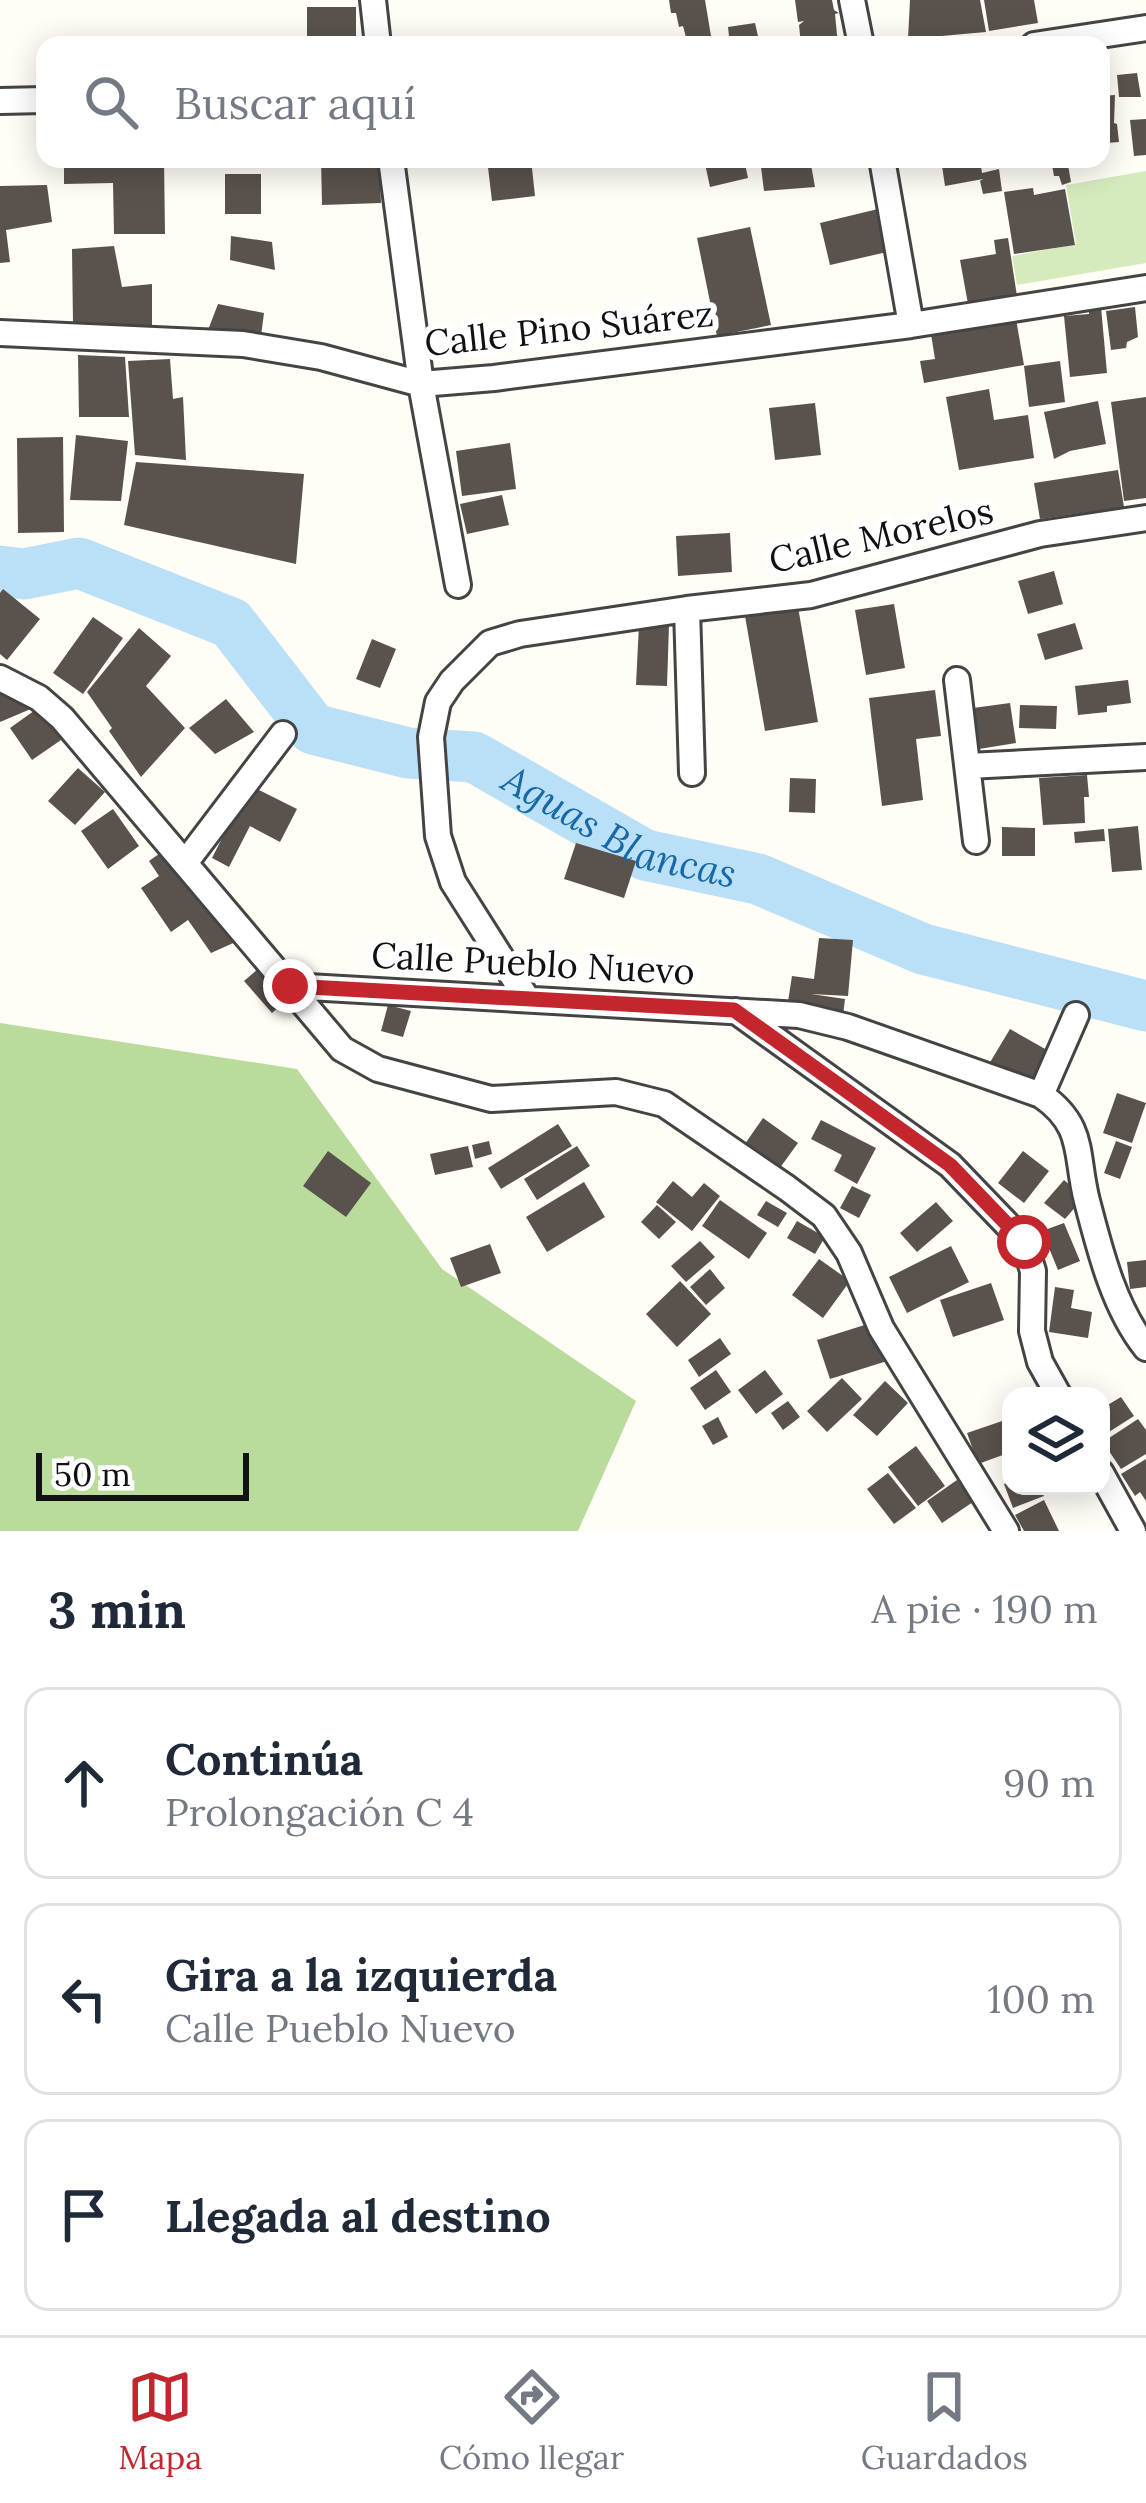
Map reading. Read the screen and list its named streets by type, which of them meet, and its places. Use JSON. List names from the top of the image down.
{
  "streets": {
    "street": ["Calle Pino Suárez", "Calle Morelos", "Calle Pueblo Nuevo"]
  },
  "crossings": [
    ["Calle Morelos", "Calle Pueblo Nuevo"]
  ],
  "water": ["Aguas Blancas"],
  "scale_bar": "50 m",
  "page": {
    "search": "Buscar aquí",
    "scale": "50 m",
    "heading": ["3 min", "A pie · 190 m"],
    "list": [
      ["Continúa", "Prolongación C 4", "90 m"],
      ["Gira a la izquierda", "Calle Pueblo Nuevo", "100 m"],
      "Llegada al destino"
    ],
    "nav": ["Mapa", "Cómo llegar", "Guardados"]
  }
}
